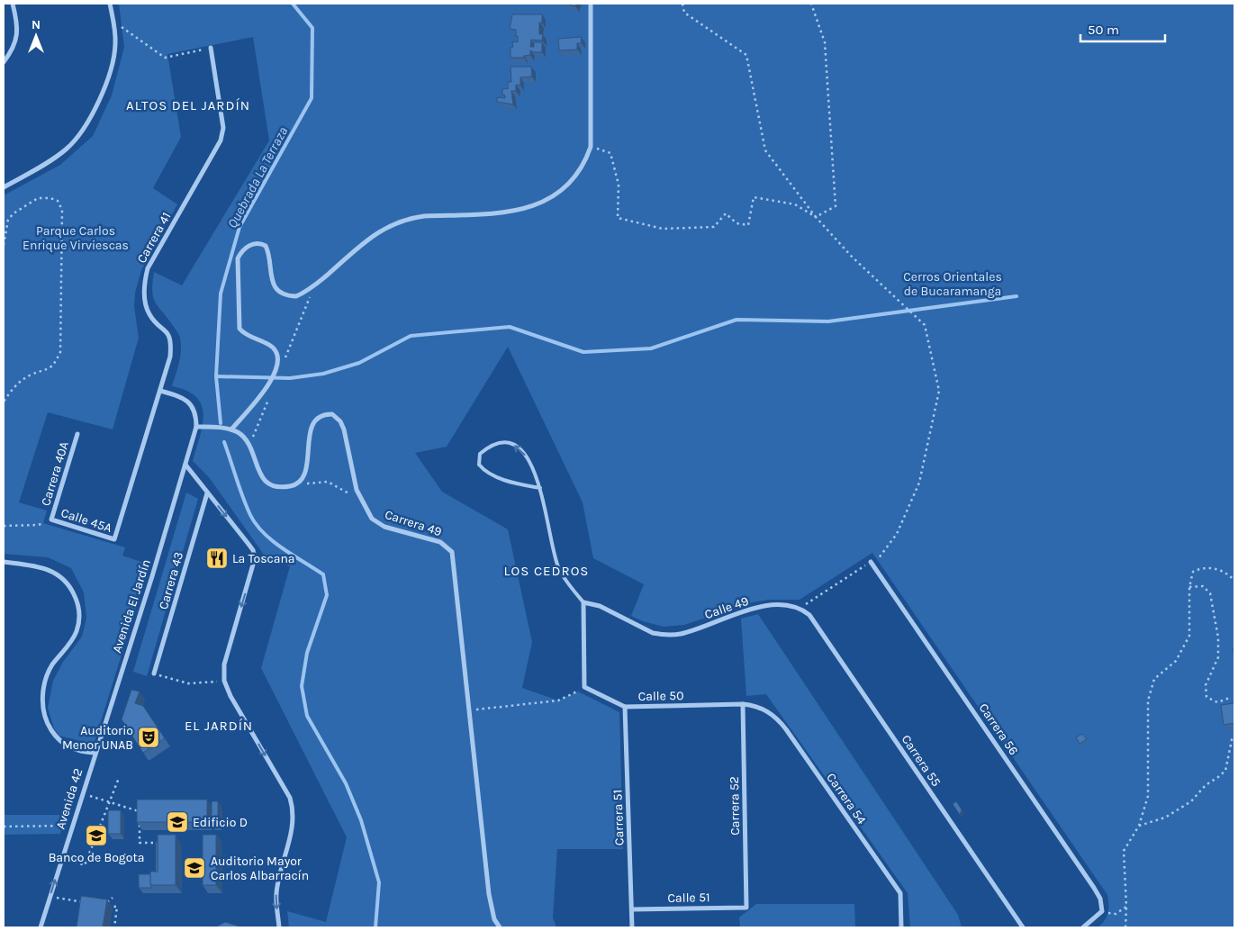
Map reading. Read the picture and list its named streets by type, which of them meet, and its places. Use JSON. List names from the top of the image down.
{
  "streets": {
    "street": [
      "Carrera 41",
      "Carrera 40A",
      "Calle 45A",
      "Carrera 49",
      "Carrera 43",
      "Avenida El Jardín",
      "Calle 49",
      "Calle 50",
      "Carrera 56",
      "Carrera 55",
      "Avenida 42",
      "Carrera 54",
      "Carrera 52",
      "Carrera 51",
      "Calle 51"
    ]
  },
  "crossings": [
    ["Carrera 41", "Calle 45A"],
    ["Carrera 41", "Avenida El Jardín"],
    ["Carrera 40A", "Calle 45A"],
    ["Avenida El Jardín", "Avenida 42"],
    ["Calle 49", "Carrera 55"],
    ["Calle 50", "Carrera 54"],
    ["Calle 50", "Carrera 52"],
    ["Calle 50", "Carrera 51"],
    ["Carrera 54", "Carrera 52"],
    ["Carrera 52", "Calle 51"],
    ["Carrera 51", "Calle 51"]
  ],
  "districts": ["ALTOS DEL JARDÍN", "LOS CEDROS", "EL JARDÍN"],
  "water": ["Quebrada La Terraza"],
  "parks": ["Parque Carlos Enrique Virviescas", "Cerros Orientales de Bucaramanga"],
  "places": {
    "restaurant": ["La Toscana"],
    "theatre": ["Auditorio Menor UNAB"],
    "school or university": ["Edificio D", "Banco de Bogota", "Auditorio Mayor Carlos Albarracín"]
  },
  "scale_bar": "50 m",
  "north": "top"
}
